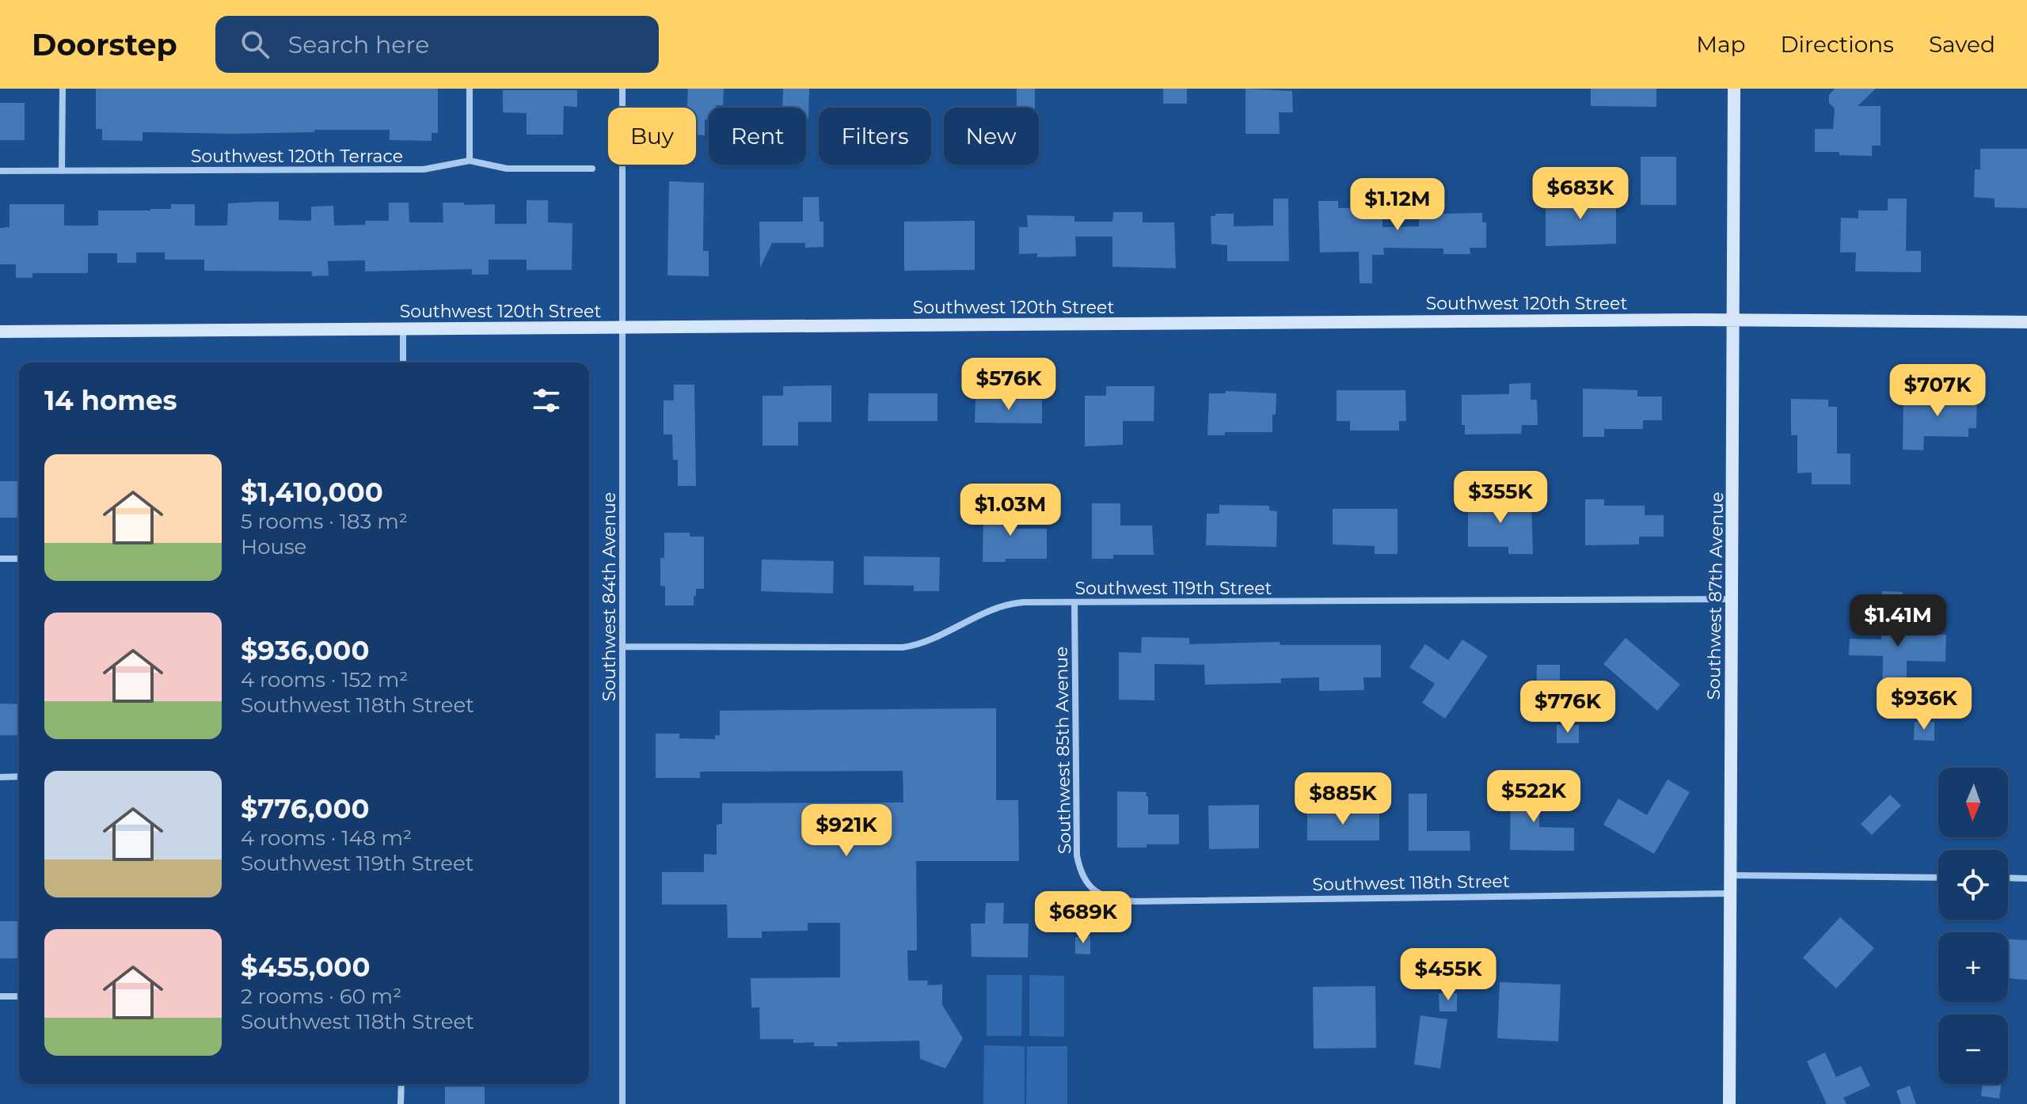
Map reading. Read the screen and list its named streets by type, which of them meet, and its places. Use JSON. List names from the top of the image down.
{
  "streets": {
    "street": [
      "Southwest 120th Terrace",
      "Southwest 120th Street",
      "Southwest 119th Street",
      "Southwest 87th Avenue",
      "Southwest 84th Avenue",
      "Southwest 85th Avenue",
      "Southwest 118th Street"
    ]
  },
  "crossings": [
    ["Southwest 120th Street", "Southwest 87th Avenue"],
    ["Southwest 120th Street", "Southwest 84th Avenue"],
    ["Southwest 119th Street", "Southwest 87th Avenue"],
    ["Southwest 119th Street", "Southwest 84th Avenue"],
    ["Southwest 119th Street", "Southwest 85th Avenue"],
    ["Southwest 87th Avenue", "Southwest 118th Street"],
    ["Southwest 85th Avenue", "Southwest 118th Street"]
  ],
  "north": "bottom",
  "page": {
    "header": "Doorstep",
    "search": "Search here",
    "nav": ["Map", "Directions", "Saved"],
    "chip": [
      "Buy",
      "Rent",
      "Filters",
      "New"
    ],
    "price": [
      "$683K",
      "$1.12M",
      "$576K",
      "$707K",
      "$355K",
      "$1.03M",
      "$1.41M",
      "$936K",
      "$776K",
      "$522K",
      "$885K",
      "$921K",
      "$689K",
      "$455K"
    ],
    "heading": "14 homes",
    "list": [
      {
        "name": "$1,410,000",
        "note": "5 rooms · 183 m² · House"
      },
      {
        "name": "$936,000",
        "note": "4 rooms · 152 m² · Southwest 118th Street"
      },
      {
        "name": "$776,000",
        "note": "4 rooms · 148 m² · Southwest 119th Street"
      },
      {
        "name": "$455,000",
        "note": "2 rooms · 60 m² · Southwest 118th Street"
      }
    ],
    "map_buttons": ["+", "−"]
  }
}
